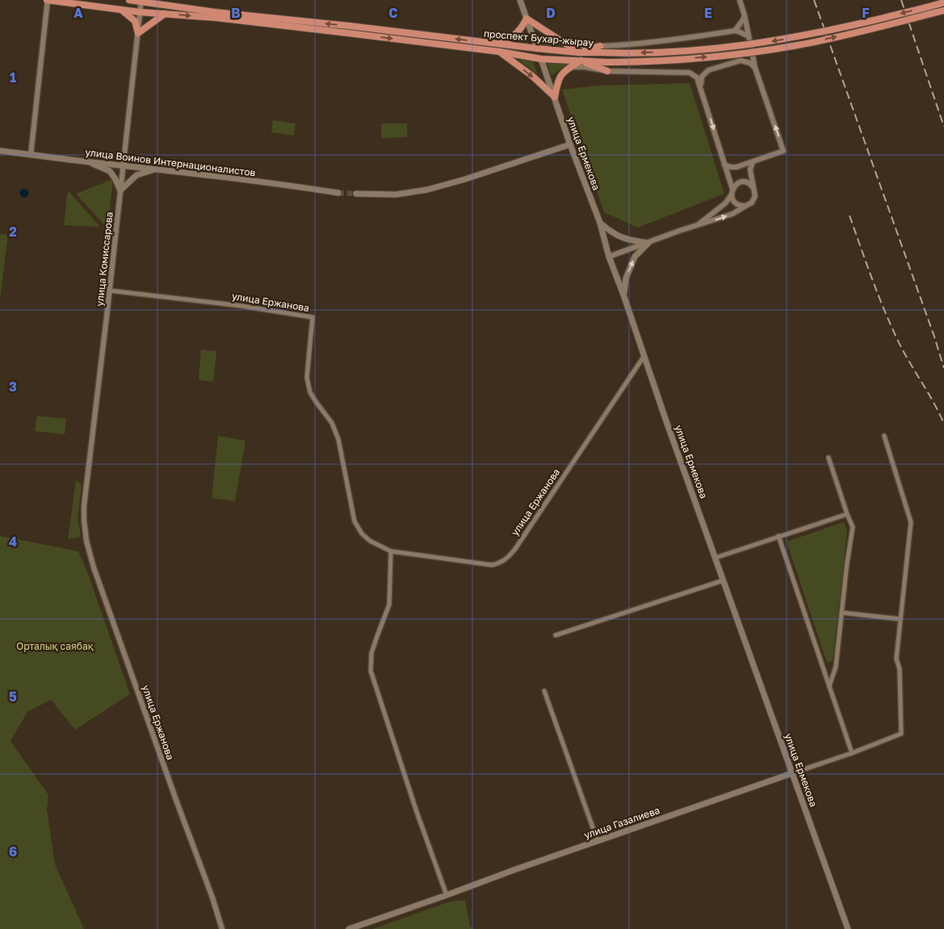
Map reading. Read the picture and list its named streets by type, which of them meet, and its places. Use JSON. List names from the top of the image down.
{
  "streets": {
    "main road": [
      "проспект Бухар-жырау",
      "улица Ермекова",
      "улица Воинов Интернационалистов",
      "улица Газалиева"
    ],
    "street": ["улица Комиссарова", "улица Ержанова"]
  },
  "crossings": [
    ["проспект Бухар-жырау", "улица Ермекова"],
    ["проспект Бухар-жырау", "улица Комиссарова"],
    ["улица Ермекова", "улица Ержанова"],
    ["улица Ермекова", "улица Газалиева"],
    ["улица Воинов Интернационалистов", "улица Комиссарова"],
    ["улица Комиссарова", "улица Ержанова"]
  ],
  "parks": ["Орталық саябақ"],
  "grid": {
    "columns": [
      "A",
      "B",
      "C",
      "D",
      "E",
      "F"
    ],
    "rows": [
      "1",
      "2",
      "3",
      "4",
      "5",
      "6"
    ]
  }
}
